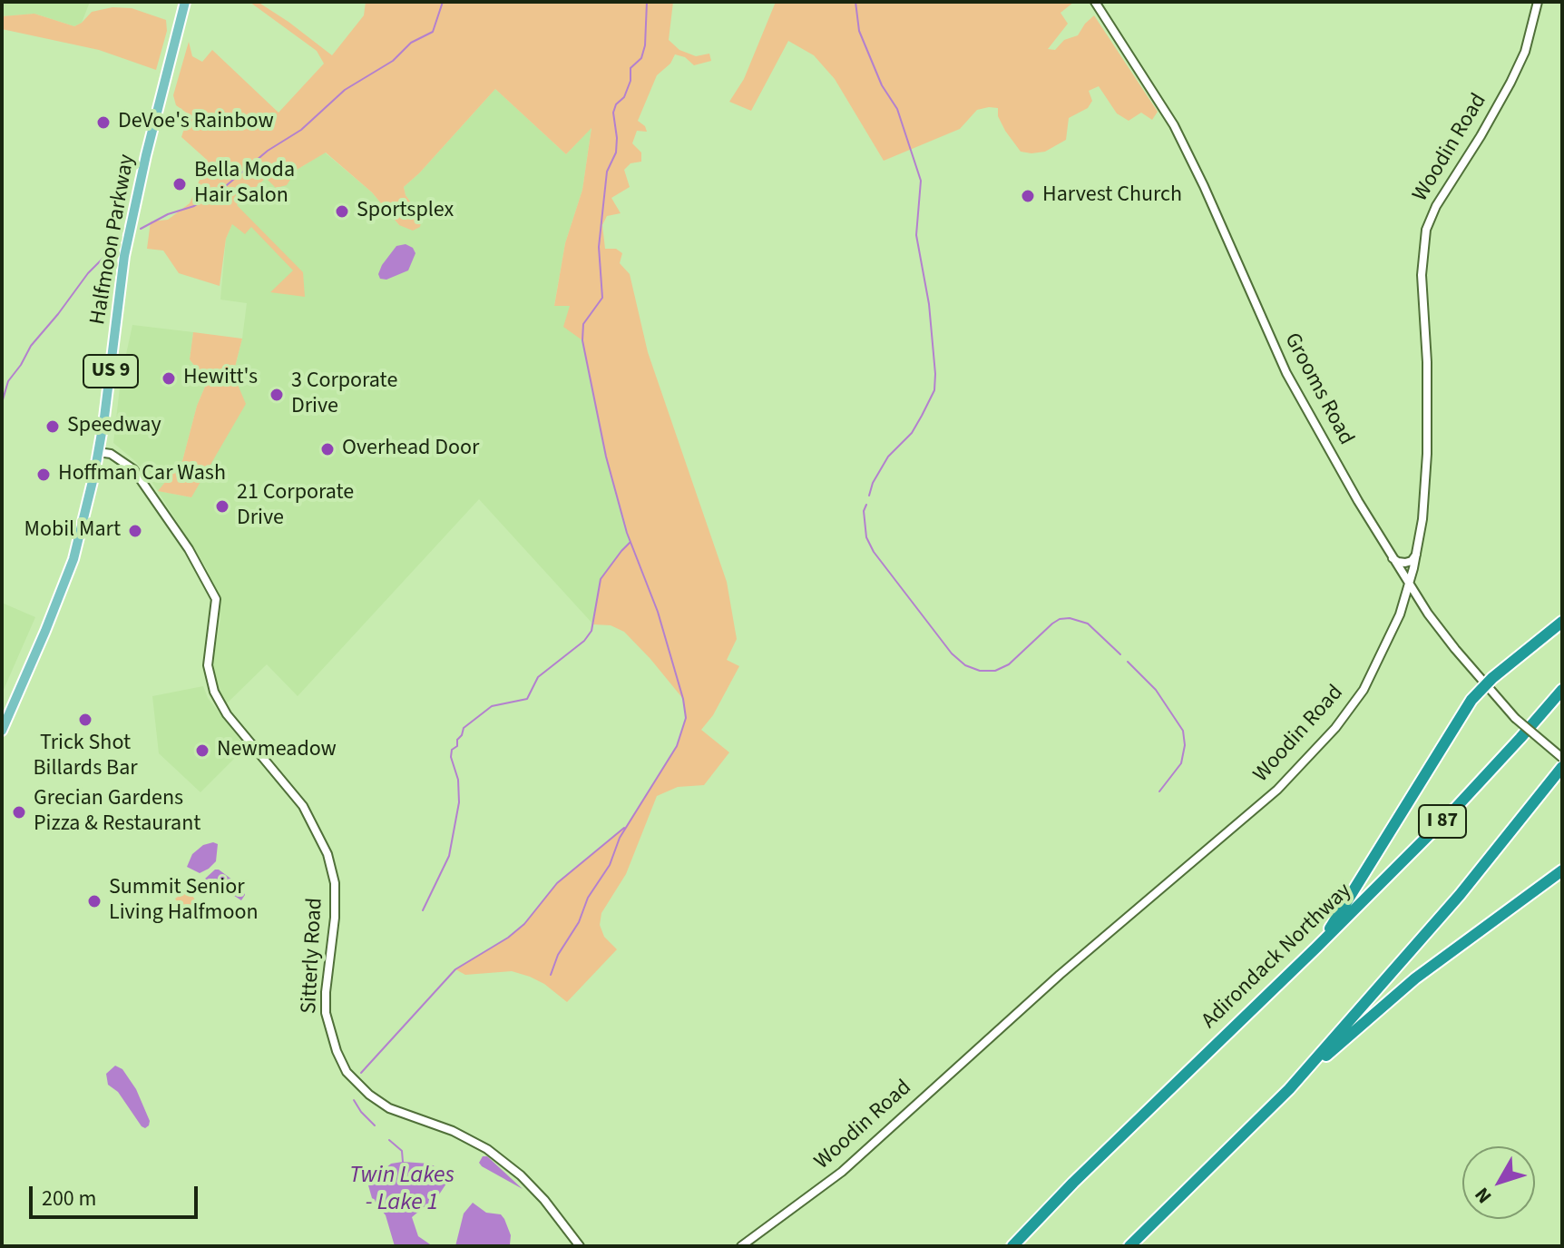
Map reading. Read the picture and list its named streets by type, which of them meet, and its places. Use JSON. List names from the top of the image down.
{
  "streets": {
    "highway": ["I 87", "Adirondack Northway"],
    "main road": ["Halfmoon Parkway", "US 9"],
    "street": ["Woodin Road", "Grooms Road", "Sitterly Road"]
  },
  "crossings": [
    ["Woodin Road", "Grooms Road"],
    ["Halfmoon Parkway", "Sitterly Road"]
  ],
  "water": ["Twin Lakes - Lake 1"],
  "places": [
    "DeVoe's Rainbow",
    "Bella Moda Hair Salon",
    "Harvest Church",
    "Sportsplex",
    "Hewitt's",
    "3 Corporate Drive",
    "Speedway",
    "Overhead Door",
    "Hoffman Car Wash",
    "21 Corporate Drive",
    "Mobil Mart",
    "Trick Shot Billards Bar",
    "Newmeadow",
    "Grecian Gardens Pizza & Restaurant",
    "Summit Senior Living Halfmoon"
  ],
  "scale_bar": "200 m",
  "north": "bottom left"
}
